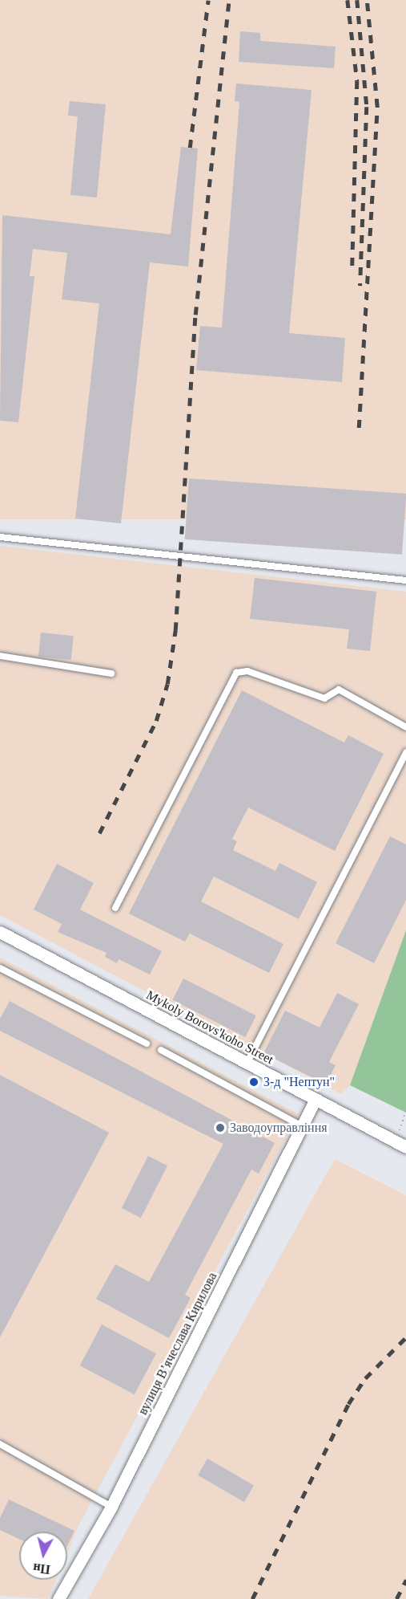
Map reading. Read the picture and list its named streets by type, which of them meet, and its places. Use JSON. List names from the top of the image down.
{
  "streets": {
    "street": ["Mykoly Borovs'koho Street", "вулиця Вʼячеслава Кирилова"]
  },
  "crossings": [
    ["Mykoly Borovs'koho Street", "вулиця Вʼячеслава Кирилова"]
  ],
  "places": ["З-д \"Нептун\"", "Заводоуправління"],
  "north": "bottom"
}
